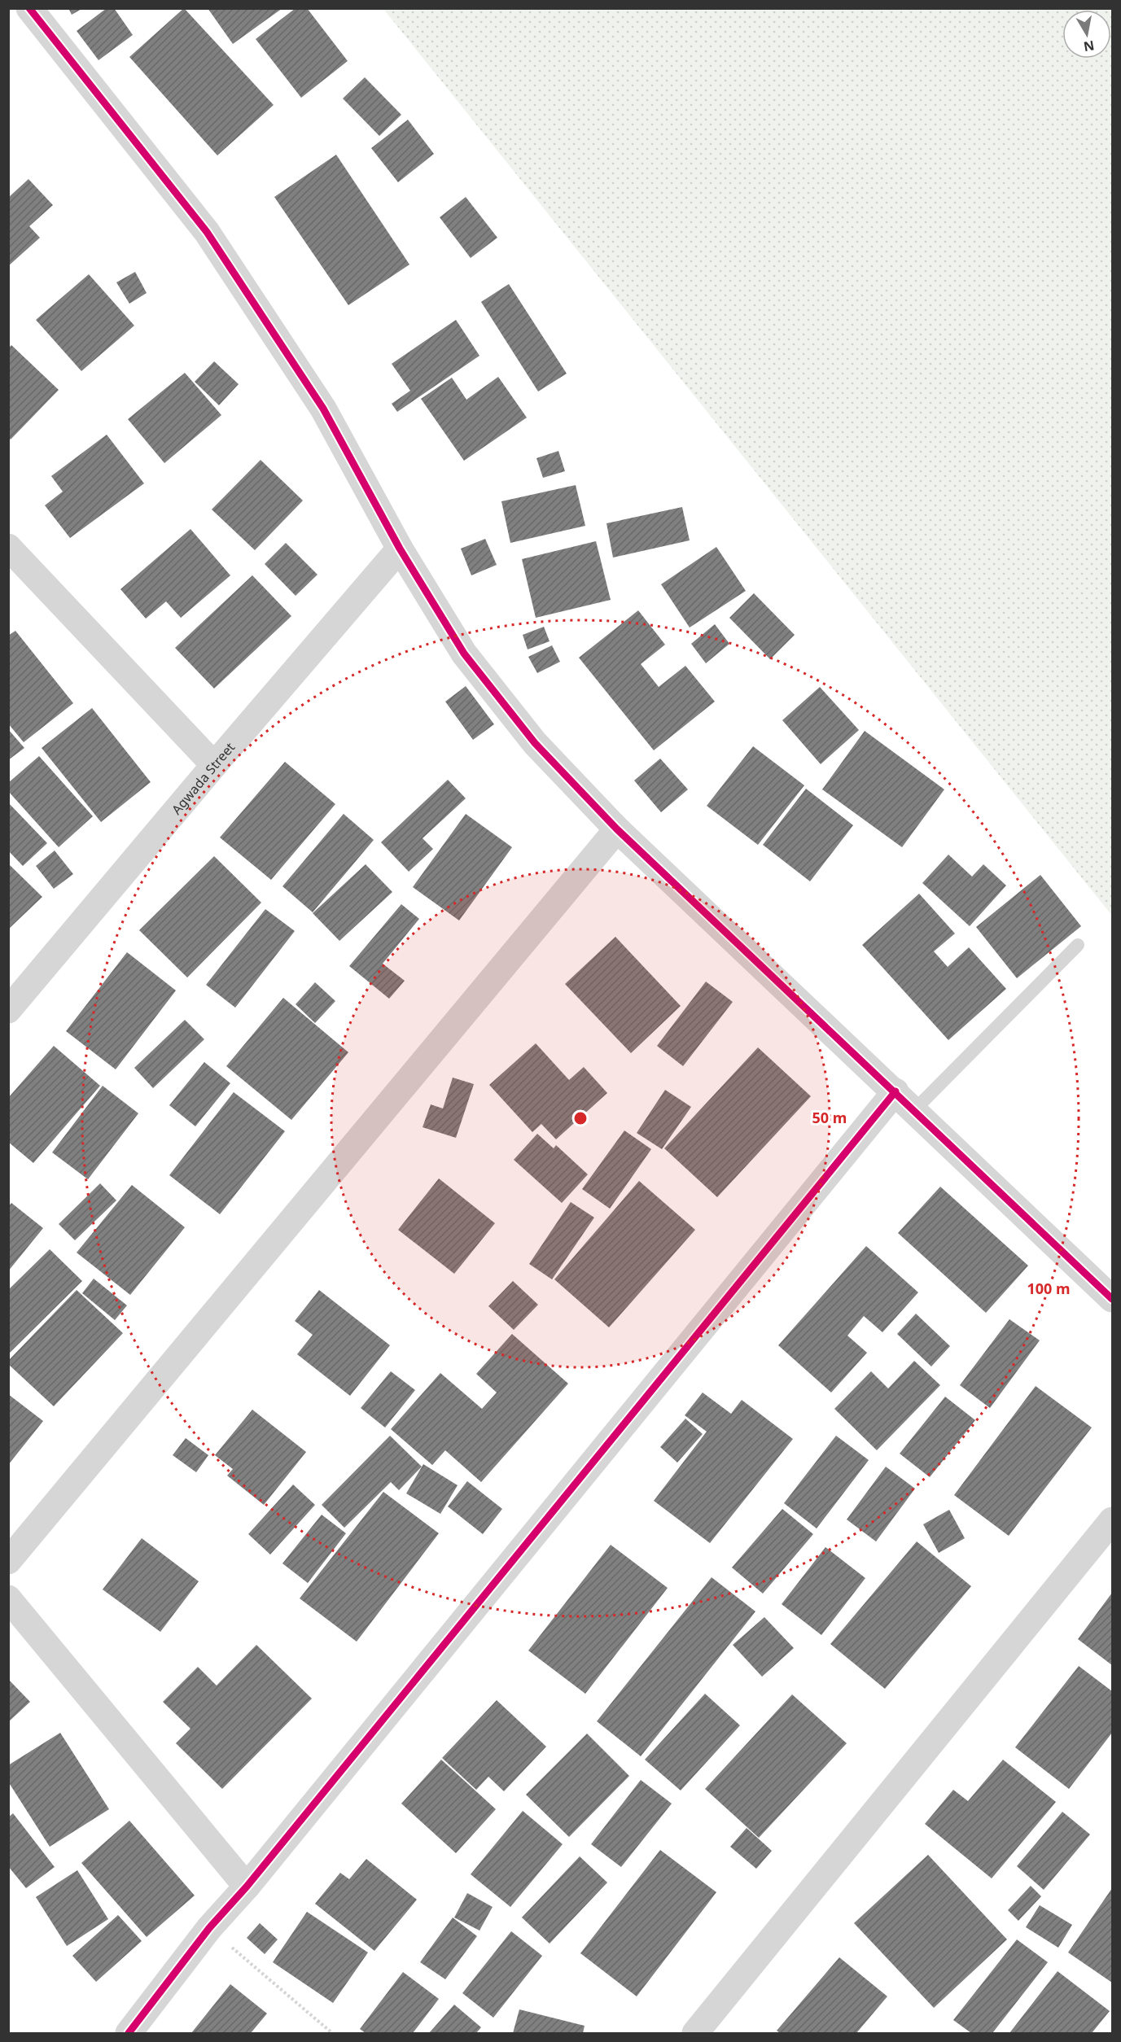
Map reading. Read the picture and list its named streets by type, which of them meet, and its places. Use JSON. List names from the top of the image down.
{
  "streets": {
    "street": ["Agwada Street"]
  },
  "north": "bottom",
  "rings": ["50 m", "100 m"]
}
